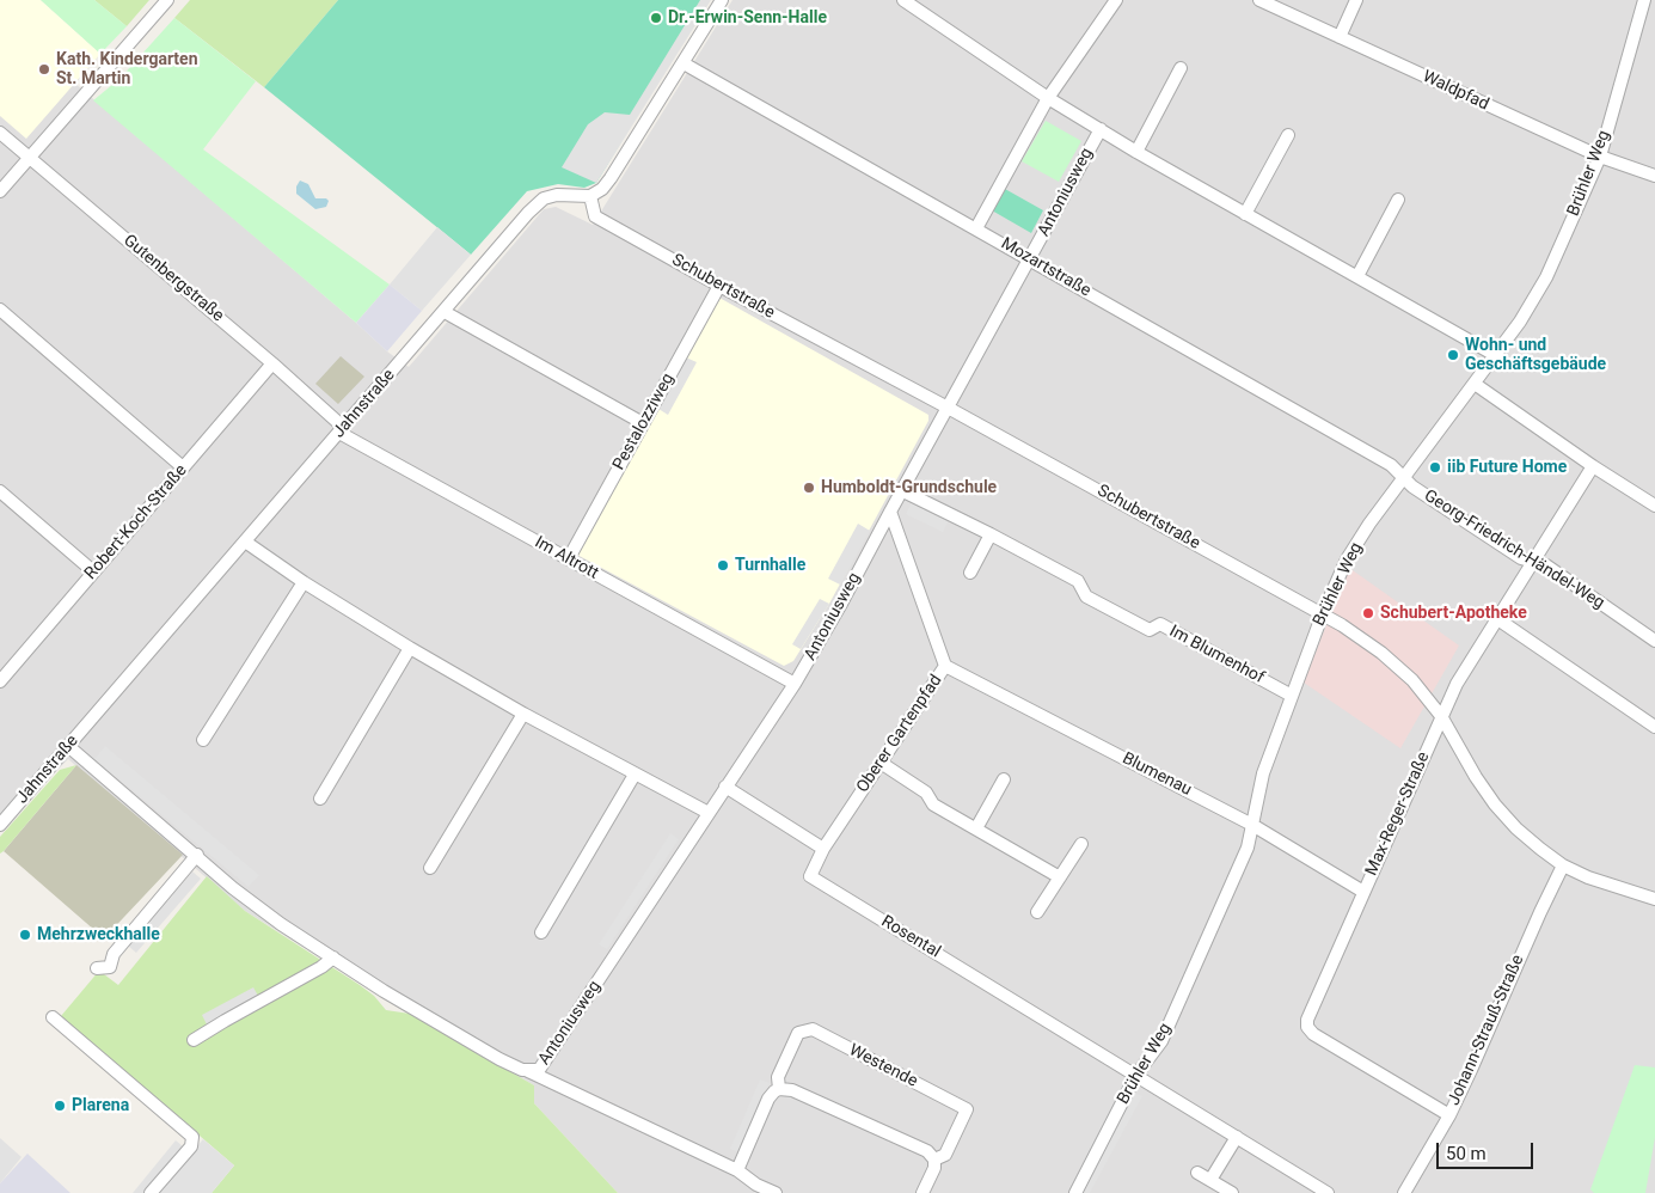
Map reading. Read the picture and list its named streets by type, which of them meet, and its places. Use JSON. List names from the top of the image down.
{
  "streets": {
    "street": [
      "Waldpfad",
      "Brühler Weg",
      "Antoniusweg",
      "Mozartstraße",
      "Gutenbergstraße",
      "Schubertstraße",
      "Jahnstraße",
      "Pestalozziweg",
      "Robert-Koch-Straße",
      "Georg-Friedrich-Händel-Weg",
      "Im Altrott",
      "Im Blumenhof",
      "Oberer Gartenpfad",
      "Blumenau",
      "Max-Reger-Straße",
      "Rosental",
      "Johann-Strauß-Straße",
      "Westende"
    ]
  },
  "crossings": [
    ["Waldpfad", "Brühler Weg"],
    ["Brühler Weg", "Mozartstraße"],
    ["Brühler Weg", "Schubertstraße"],
    ["Brühler Weg", "Georg-Friedrich-Händel-Weg"],
    ["Brühler Weg", "Im Blumenhof"],
    ["Brühler Weg", "Blumenau"],
    ["Brühler Weg", "Rosental"],
    ["Antoniusweg", "Mozartstraße"],
    ["Antoniusweg", "Schubertstraße"],
    ["Antoniusweg", "Im Altrott"],
    ["Antoniusweg", "Im Blumenhof"],
    ["Antoniusweg", "Oberer Gartenpfad"],
    ["Mozartstraße", "Georg-Friedrich-Händel-Weg"],
    ["Gutenbergstraße", "Jahnstraße"],
    ["Gutenbergstraße", "Robert-Koch-Straße"],
    ["Gutenbergstraße", "Im Altrott"],
    ["Schubertstraße", "Jahnstraße"],
    ["Schubertstraße", "Pestalozziweg"],
    ["Schubertstraße", "Max-Reger-Straße"],
    ["Schubertstraße", "Johann-Strauß-Straße"],
    ["Jahnstraße", "Im Altrott"],
    ["Pestalozziweg", "Im Altrott"],
    ["Georg-Friedrich-Händel-Weg", "Max-Reger-Straße"],
    ["Oberer Gartenpfad", "Blumenau"],
    ["Oberer Gartenpfad", "Rosental"],
    ["Blumenau", "Max-Reger-Straße"],
    ["Max-Reger-Straße", "Johann-Strauß-Straße"]
  ],
  "places": [
    "Dr.-Erwin-Senn-Halle",
    "Kath. Kindergarten St. Martin",
    "Wohn- und Geschäftsgebäude",
    "iib Future Home",
    "Humboldt-Grundschule",
    "Turnhalle",
    "Schubert-Apotheke",
    "Mehrzweckhalle",
    "Plarena"
  ],
  "scale_bar": "50 m"
}
